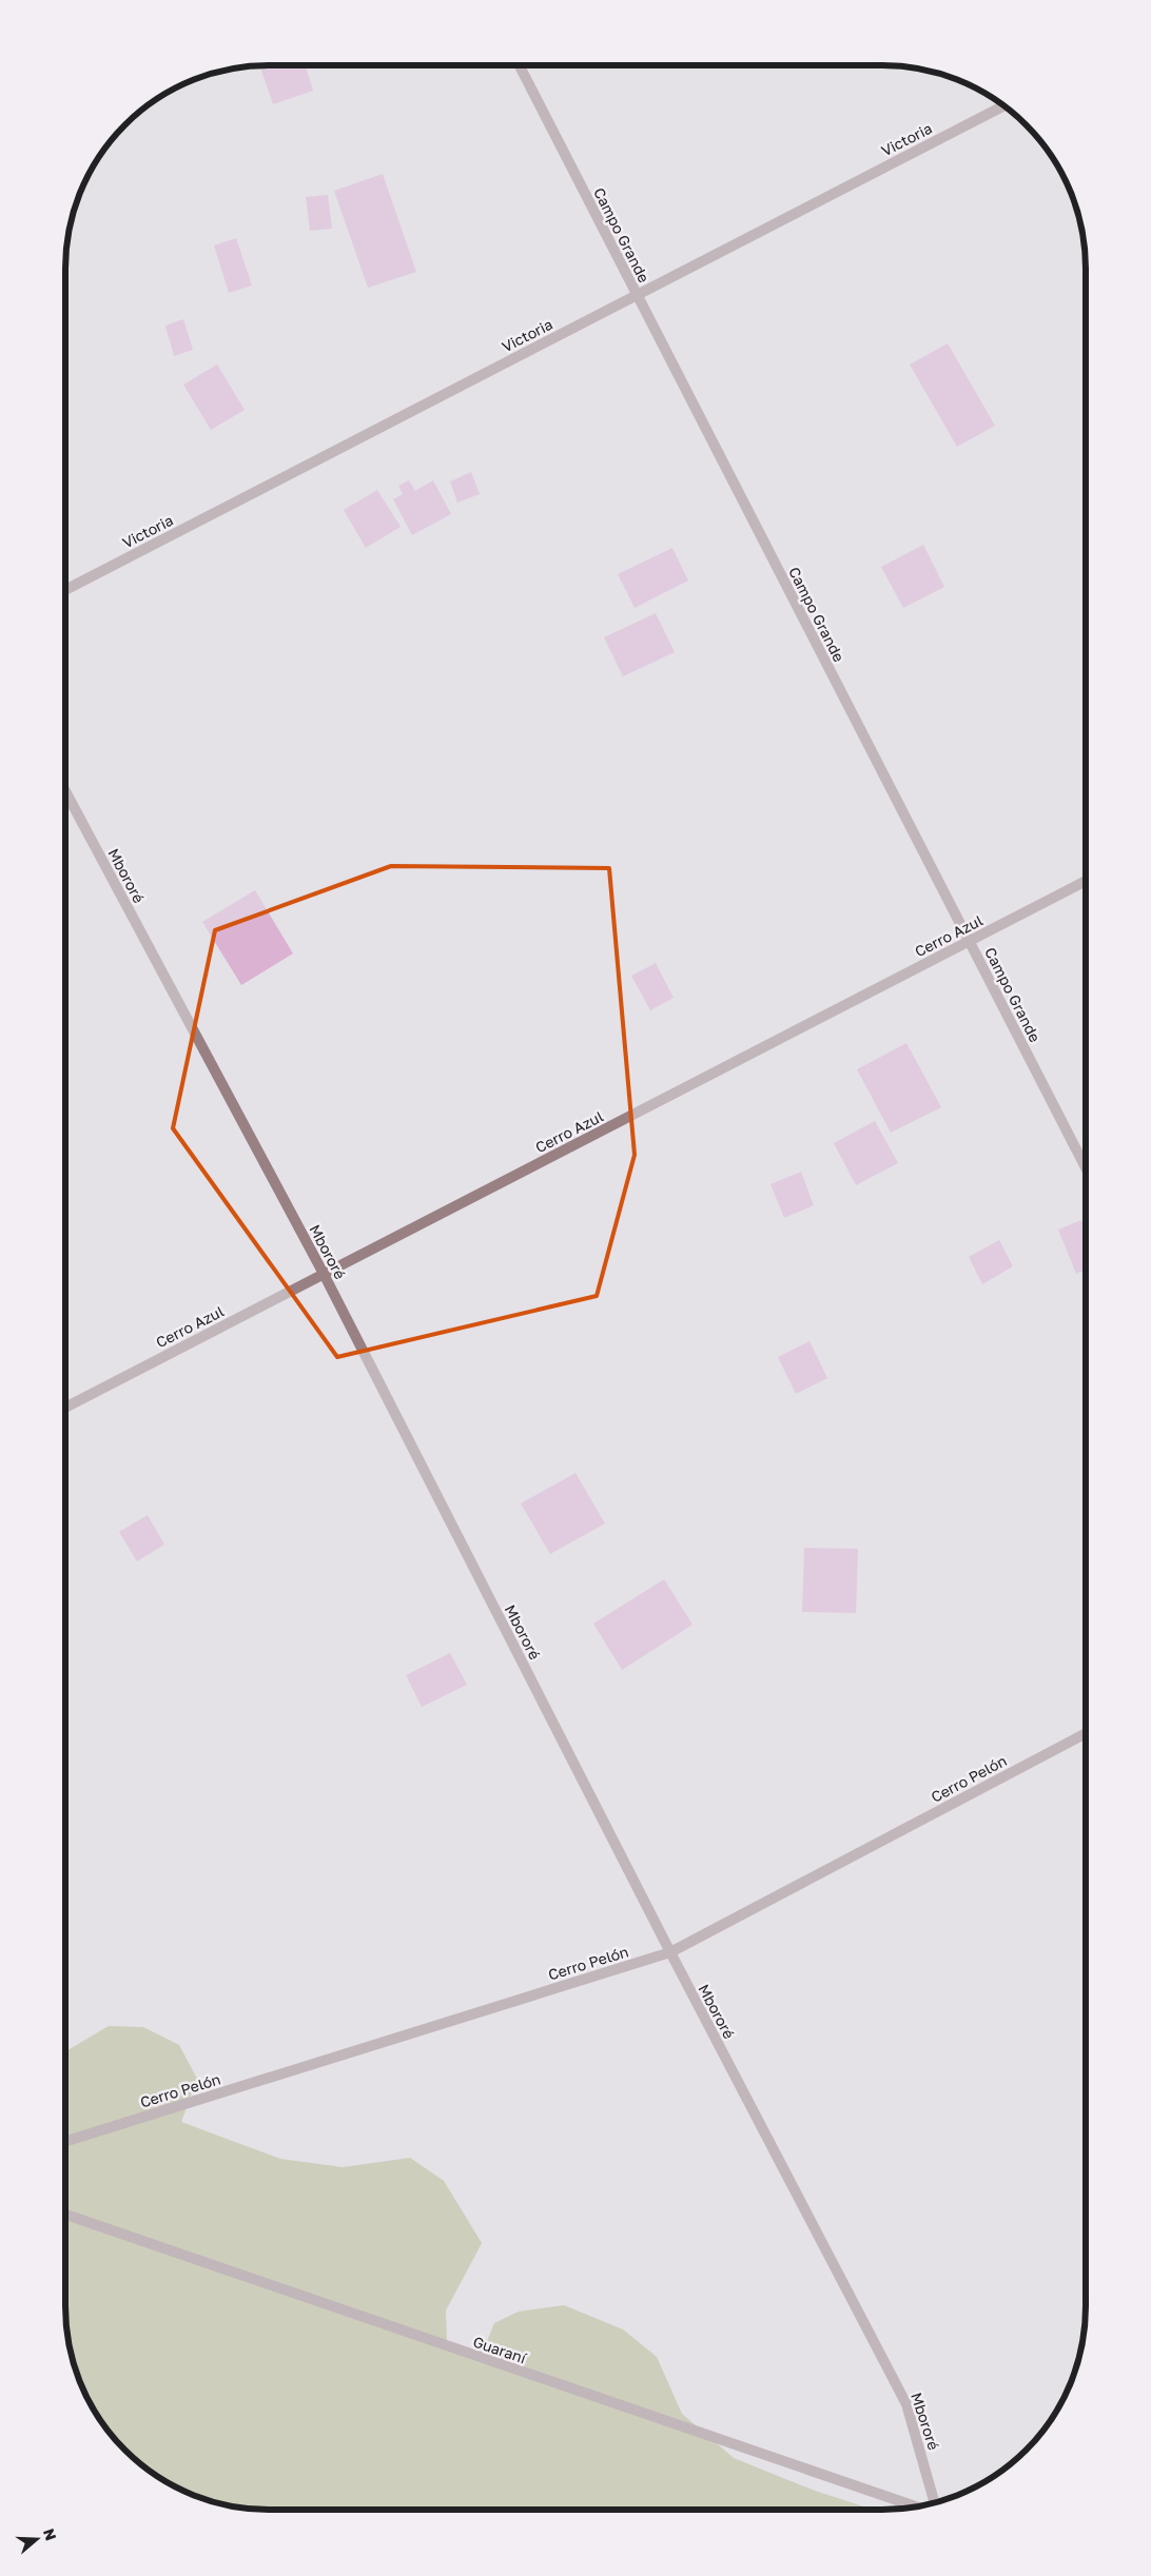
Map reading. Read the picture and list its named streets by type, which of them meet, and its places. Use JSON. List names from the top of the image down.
{
  "streets": {
    "street": [
      "Victoria",
      "Campo Grande",
      "Mbororé",
      "Cerro Azul",
      "Cerro Pelón",
      "Guaraní"
    ]
  },
  "crossings": [
    ["Victoria", "Campo Grande"],
    ["Campo Grande", "Cerro Azul"],
    ["Mbororé", "Cerro Azul"],
    ["Mbororé", "Cerro Pelón"]
  ],
  "north": "right"
}
